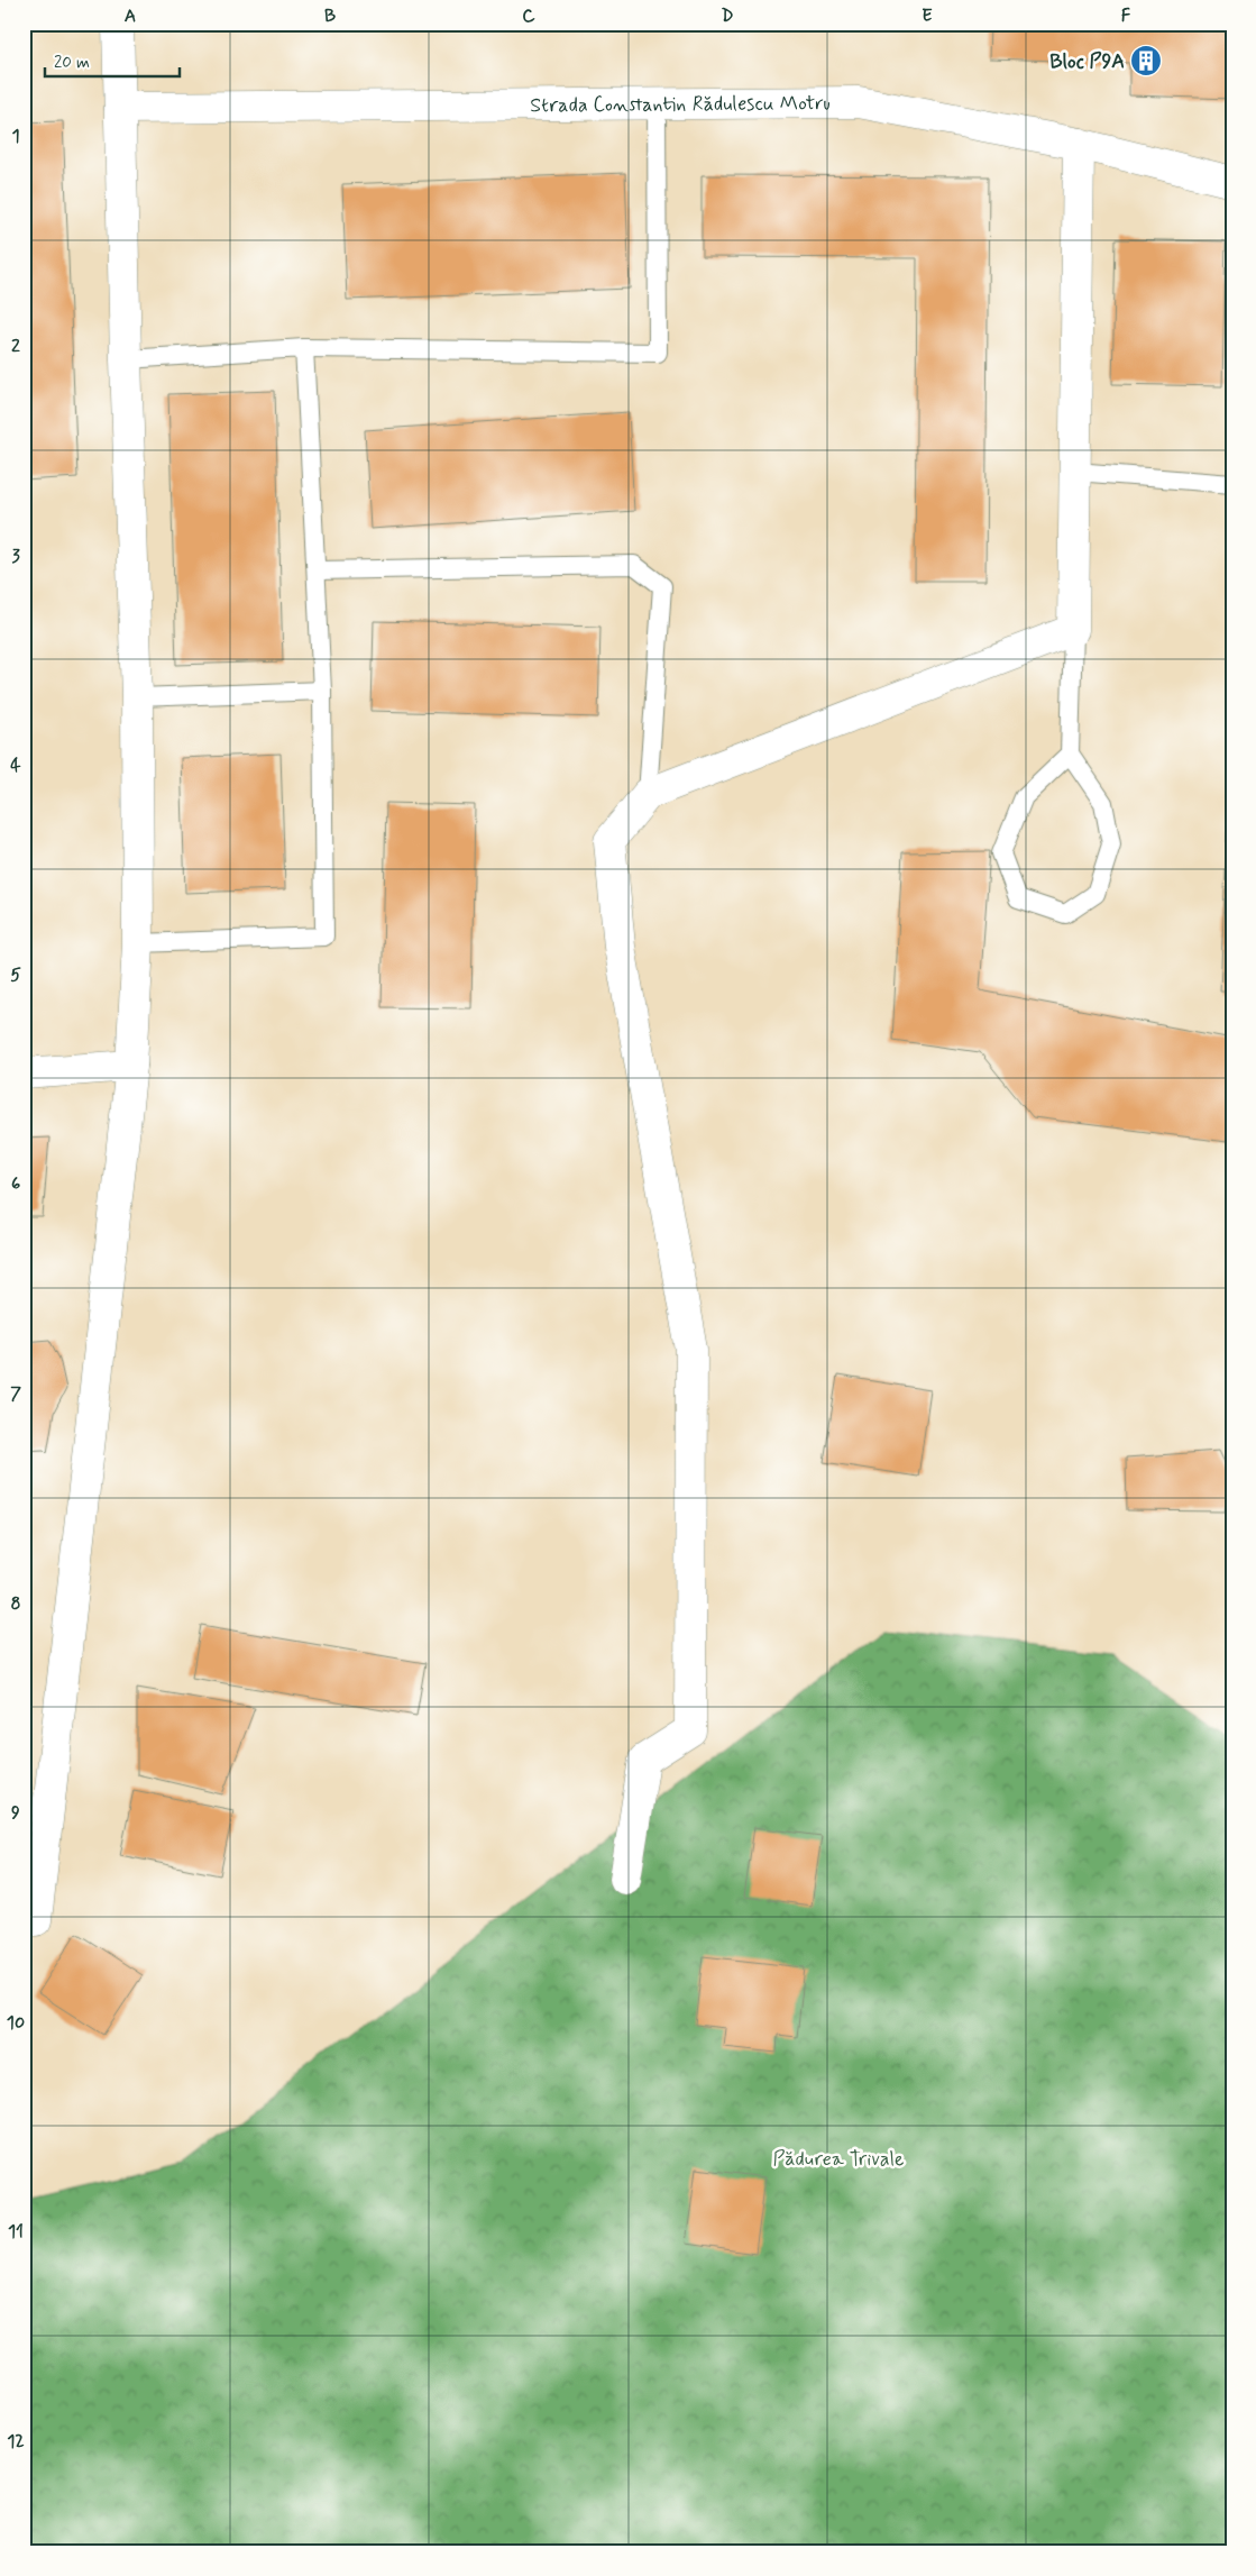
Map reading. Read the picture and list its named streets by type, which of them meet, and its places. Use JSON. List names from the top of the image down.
{
  "streets": {
    "street": ["Strada Constantin Rădulescu Motru"]
  },
  "parks": ["Pădurea Trivale"],
  "places": {
    "building": ["Bloc P9A"]
  },
  "scale_bar": "20 m",
  "grid": {
    "columns": [
      "A",
      "B",
      "C",
      "D",
      "E",
      "F"
    ],
    "rows": [
      "1",
      "2",
      "3",
      "4",
      "5",
      "6",
      "7",
      "8",
      "9",
      "10",
      "11",
      "12"
    ]
  }
}
